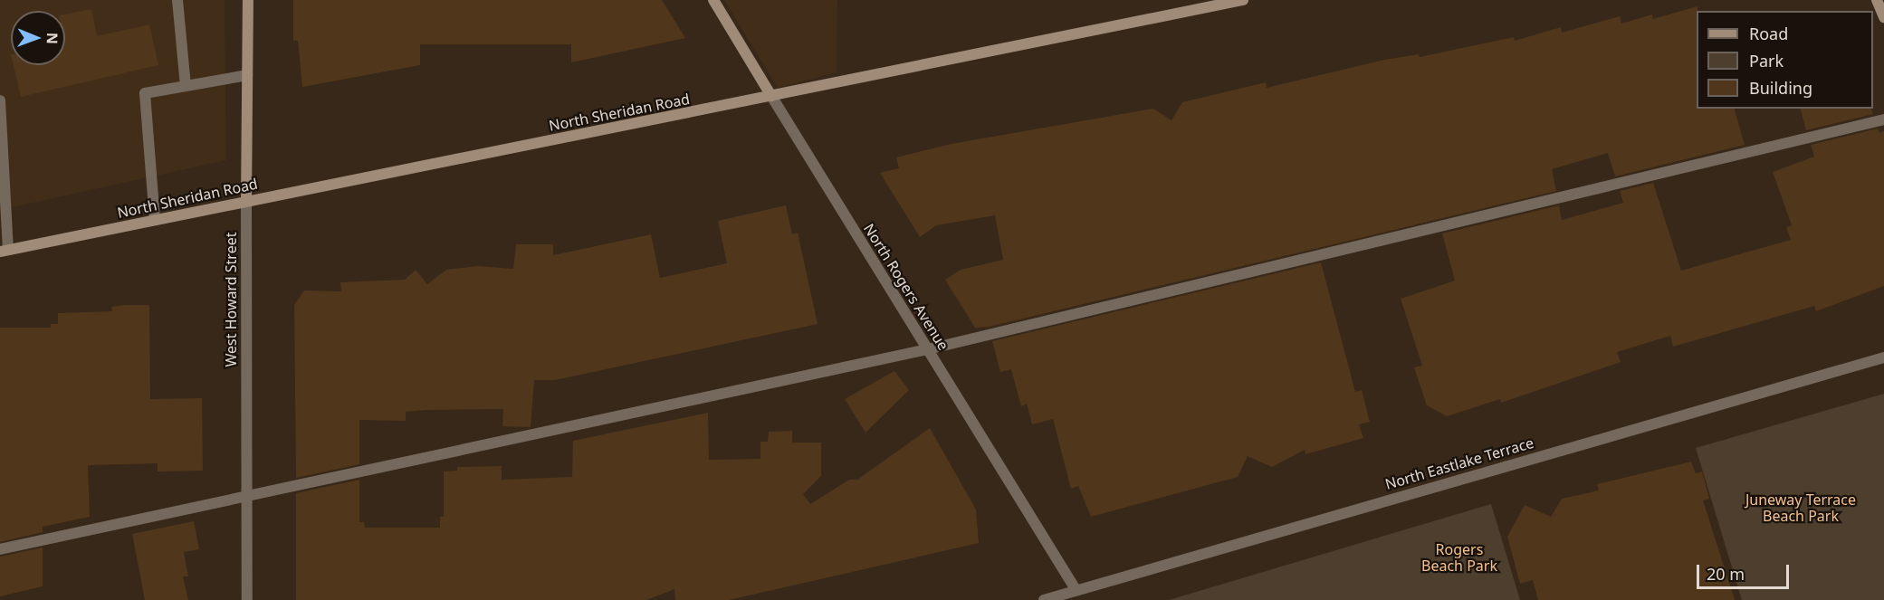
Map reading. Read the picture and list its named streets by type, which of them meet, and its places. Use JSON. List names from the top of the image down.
{
  "streets": {
    "main road": ["North Sheridan Road", "North Rogers Avenue", "West Howard Street"],
    "street": ["North Eastlake Terrace"]
  },
  "crossings": [
    ["North Sheridan Road", "North Rogers Avenue"],
    ["North Sheridan Road", "West Howard Street"],
    ["North Rogers Avenue", "North Eastlake Terrace"]
  ],
  "parks": ["Juneway Terrace Beach Park", "Rogers Beach Park"],
  "legend": ["Road", "Park", "Building"],
  "scale_bar": "20 m",
  "north": "right"
}
